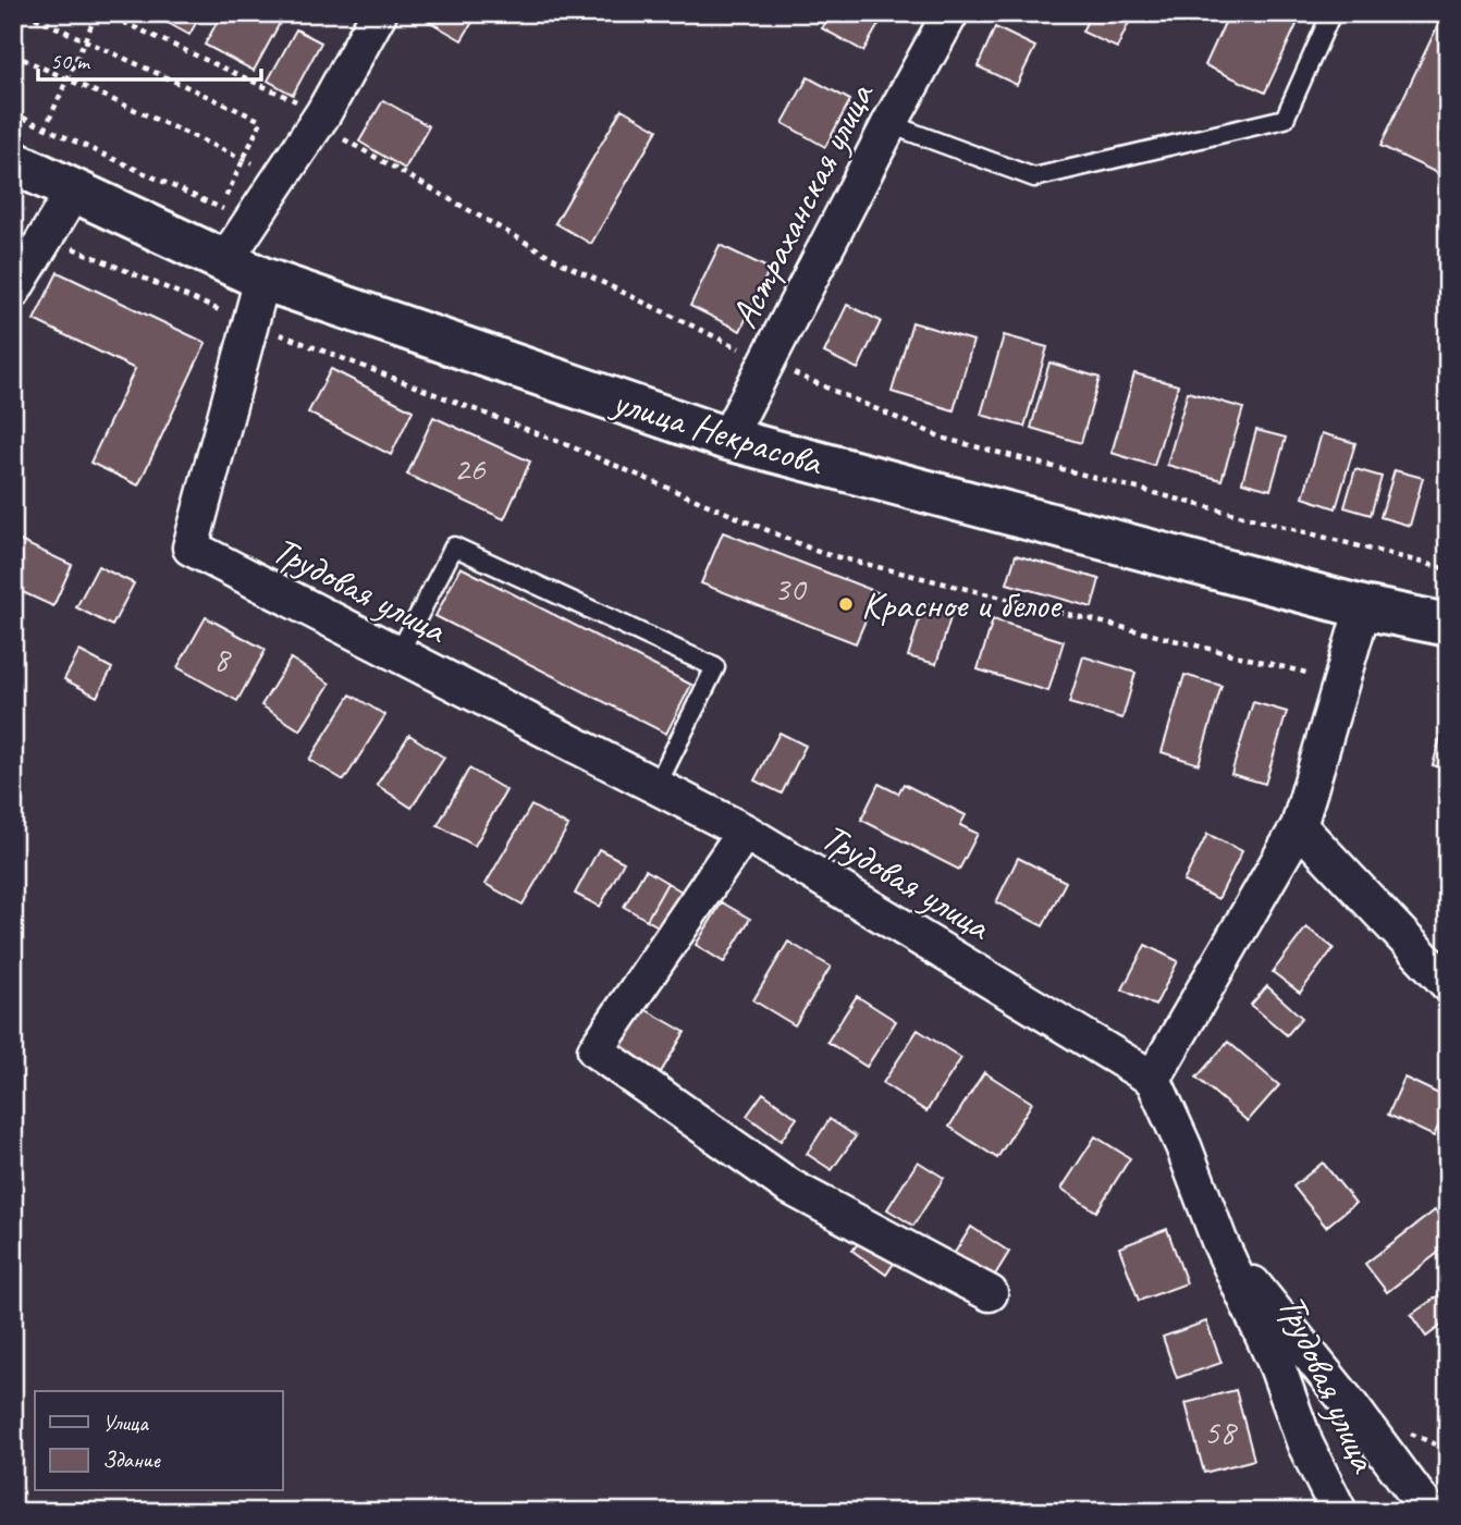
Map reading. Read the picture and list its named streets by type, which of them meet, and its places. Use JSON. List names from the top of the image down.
{
  "streets": {
    "street": ["Астраханская улица", "улица Некрасова", "Трудовая улица"]
  },
  "crossings": [
    ["Астраханская улица", "улица Некрасова"]
  ],
  "places": ["Красное и белое"],
  "house_numbers": [
    "26",
    "30",
    "8",
    "58"
  ],
  "legend": ["Улица", "Здание"],
  "scale_bar": "50 m"
}
